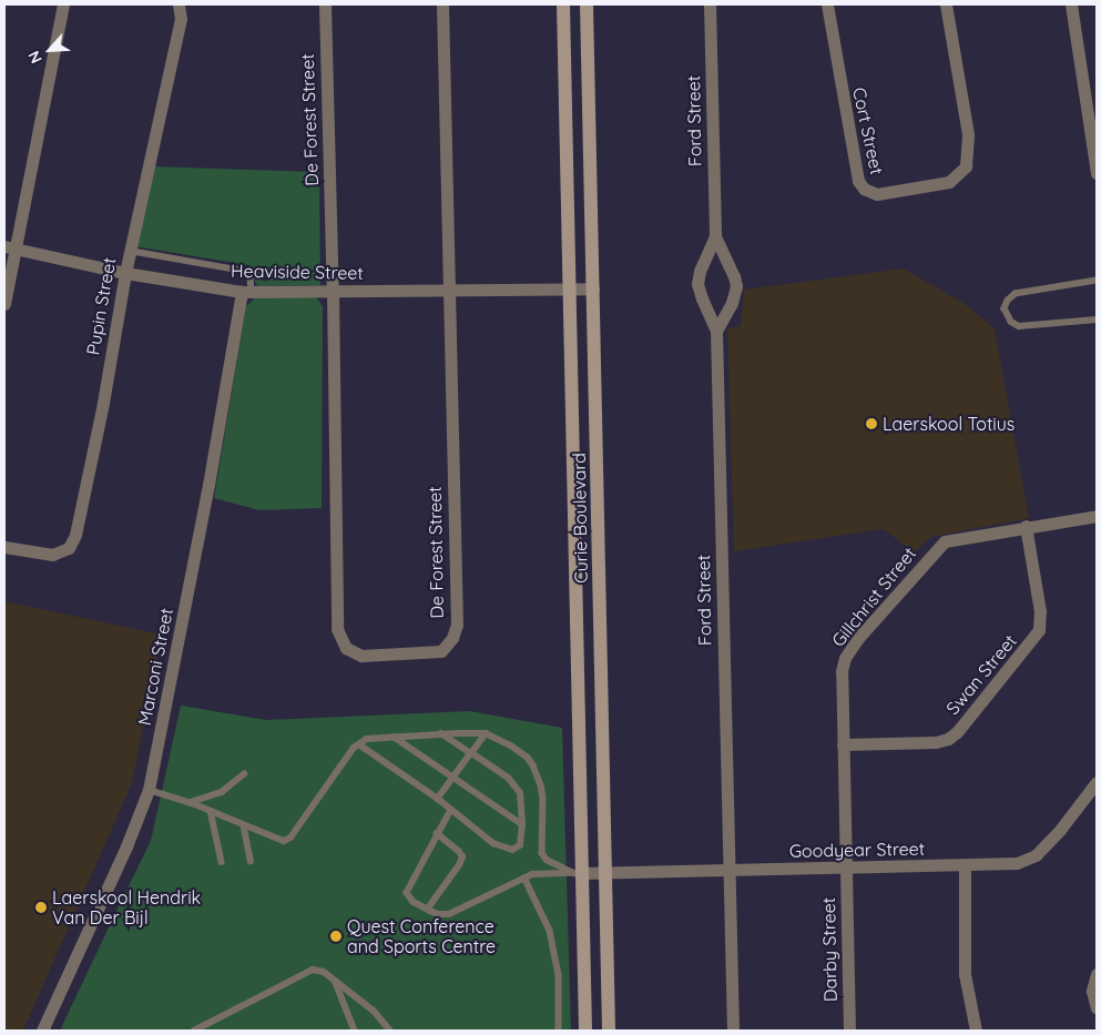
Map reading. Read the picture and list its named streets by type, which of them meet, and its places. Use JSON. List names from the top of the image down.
{
  "streets": {
    "street": [
      "De Forest Street",
      "Ford Street",
      "Cort Street",
      "Heaviside Street",
      "Pupin Street",
      "Curie Boulevard",
      "Gillchrist Street",
      "Marconi Street",
      "Swan Street",
      "Goodyear Street",
      "Darby Street"
    ]
  },
  "crossings": [
    ["De Forest Street", "Heaviside Street"],
    ["Ford Street", "Goodyear Street"],
    ["Heaviside Street", "Pupin Street"],
    ["Heaviside Street", "Curie Boulevard"],
    ["Heaviside Street", "Marconi Street"],
    ["Curie Boulevard", "Goodyear Street"],
    ["Gillchrist Street", "Swan Street"],
    ["Gillchrist Street", "Goodyear Street"],
    ["Gillchrist Street", "Darby Street"],
    ["Goodyear Street", "Darby Street"]
  ],
  "places": ["Laerskool Totius", "Laerskool Hendrik Van Der Bijl", "Quest Conference and Sports Centre"],
  "north": "bottom left"
}
